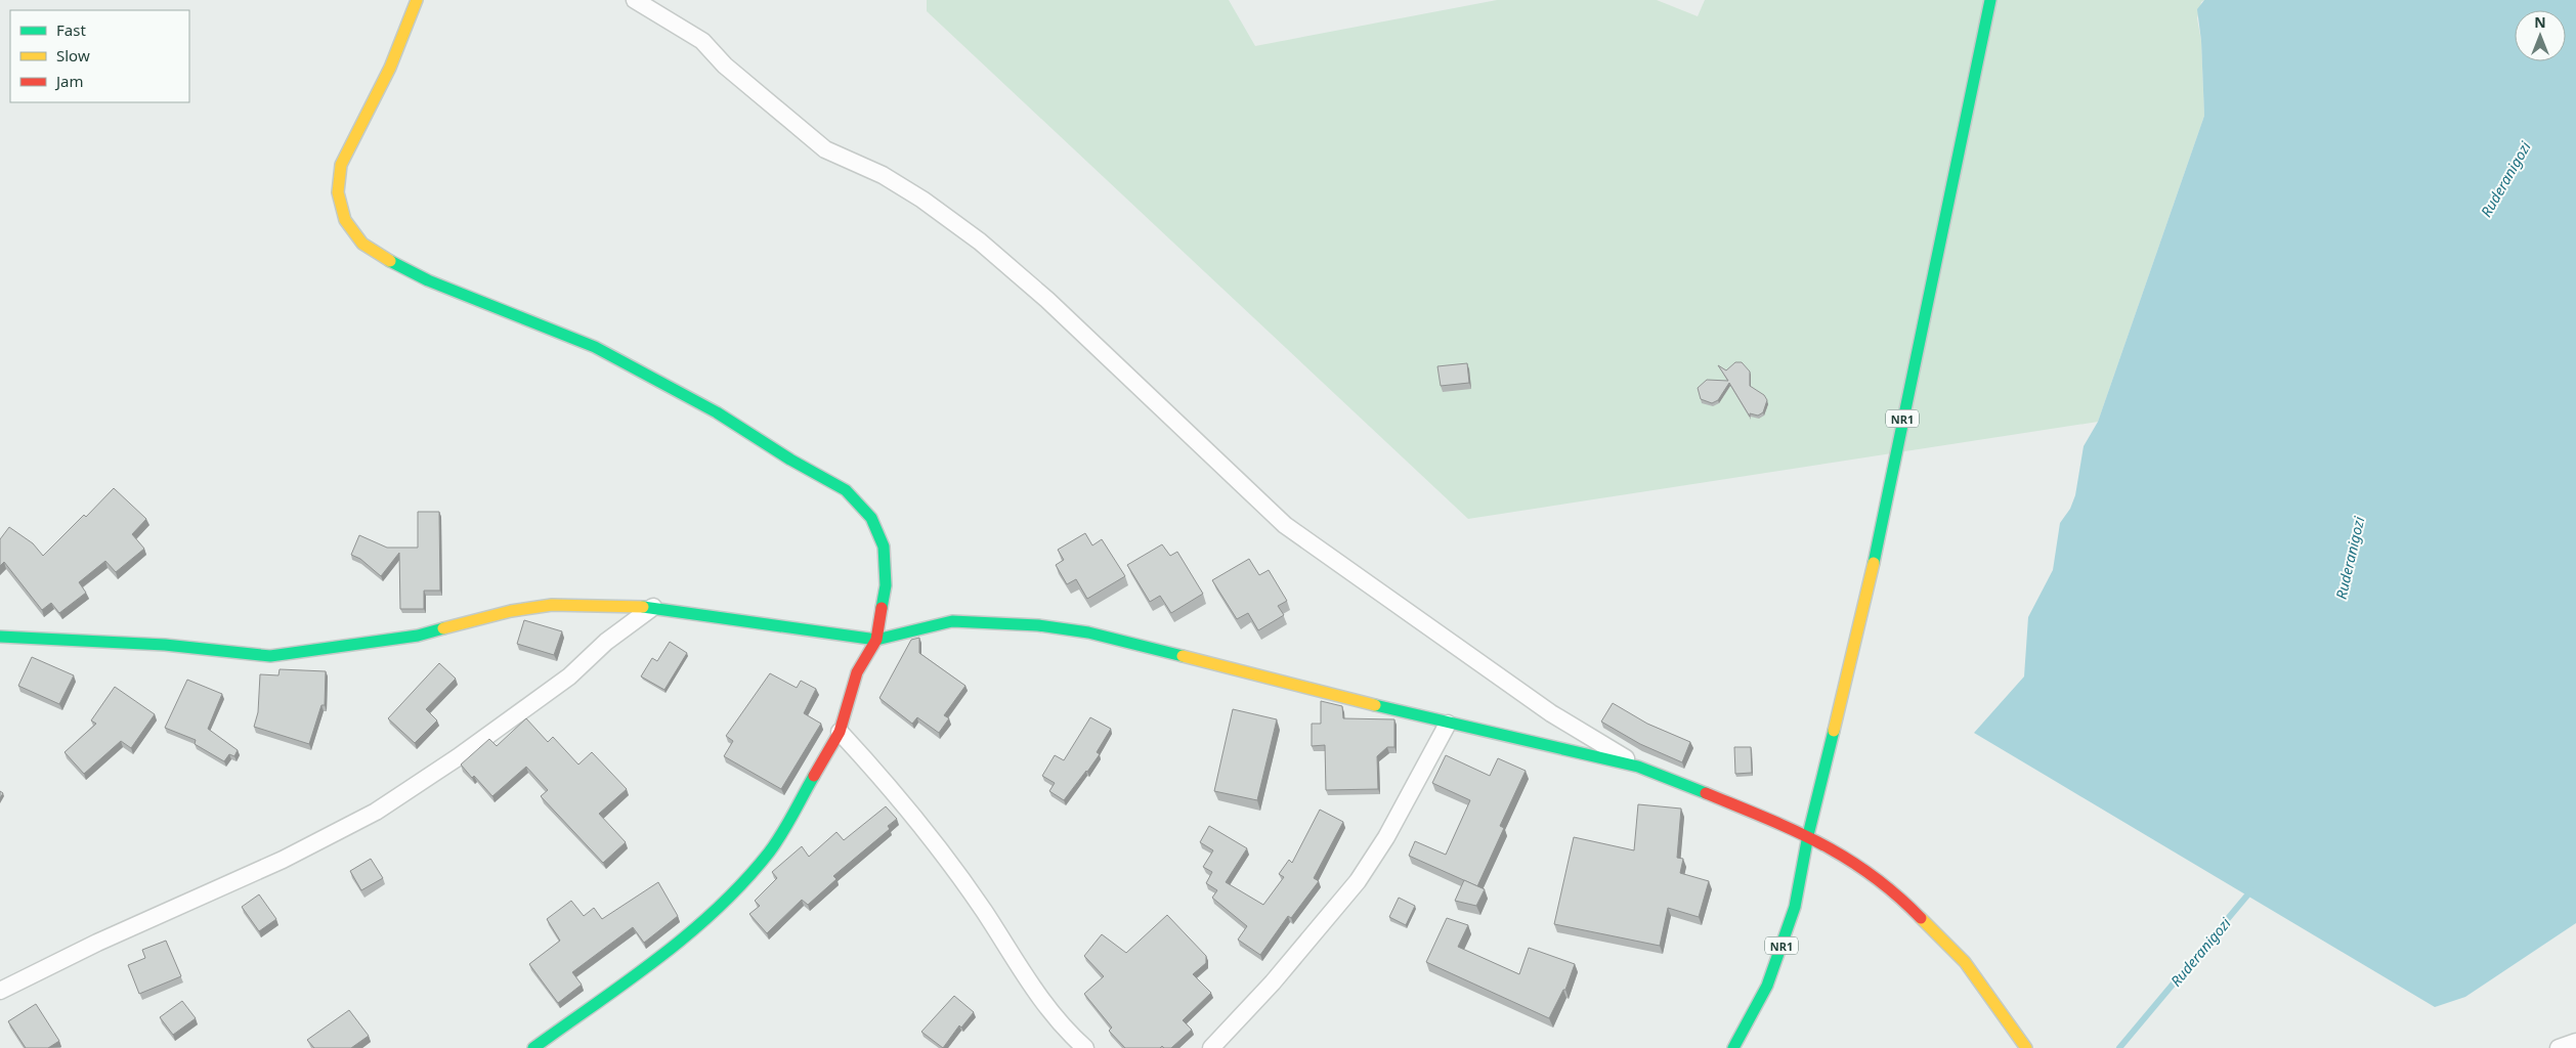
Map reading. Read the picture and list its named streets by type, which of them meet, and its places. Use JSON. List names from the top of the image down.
{
  "streets": {
    "main road": ["NR1"]
  },
  "water": ["Ruderanigozi"],
  "legend": ["Fast", "Slow", "Jam"],
  "north": "top"
}
